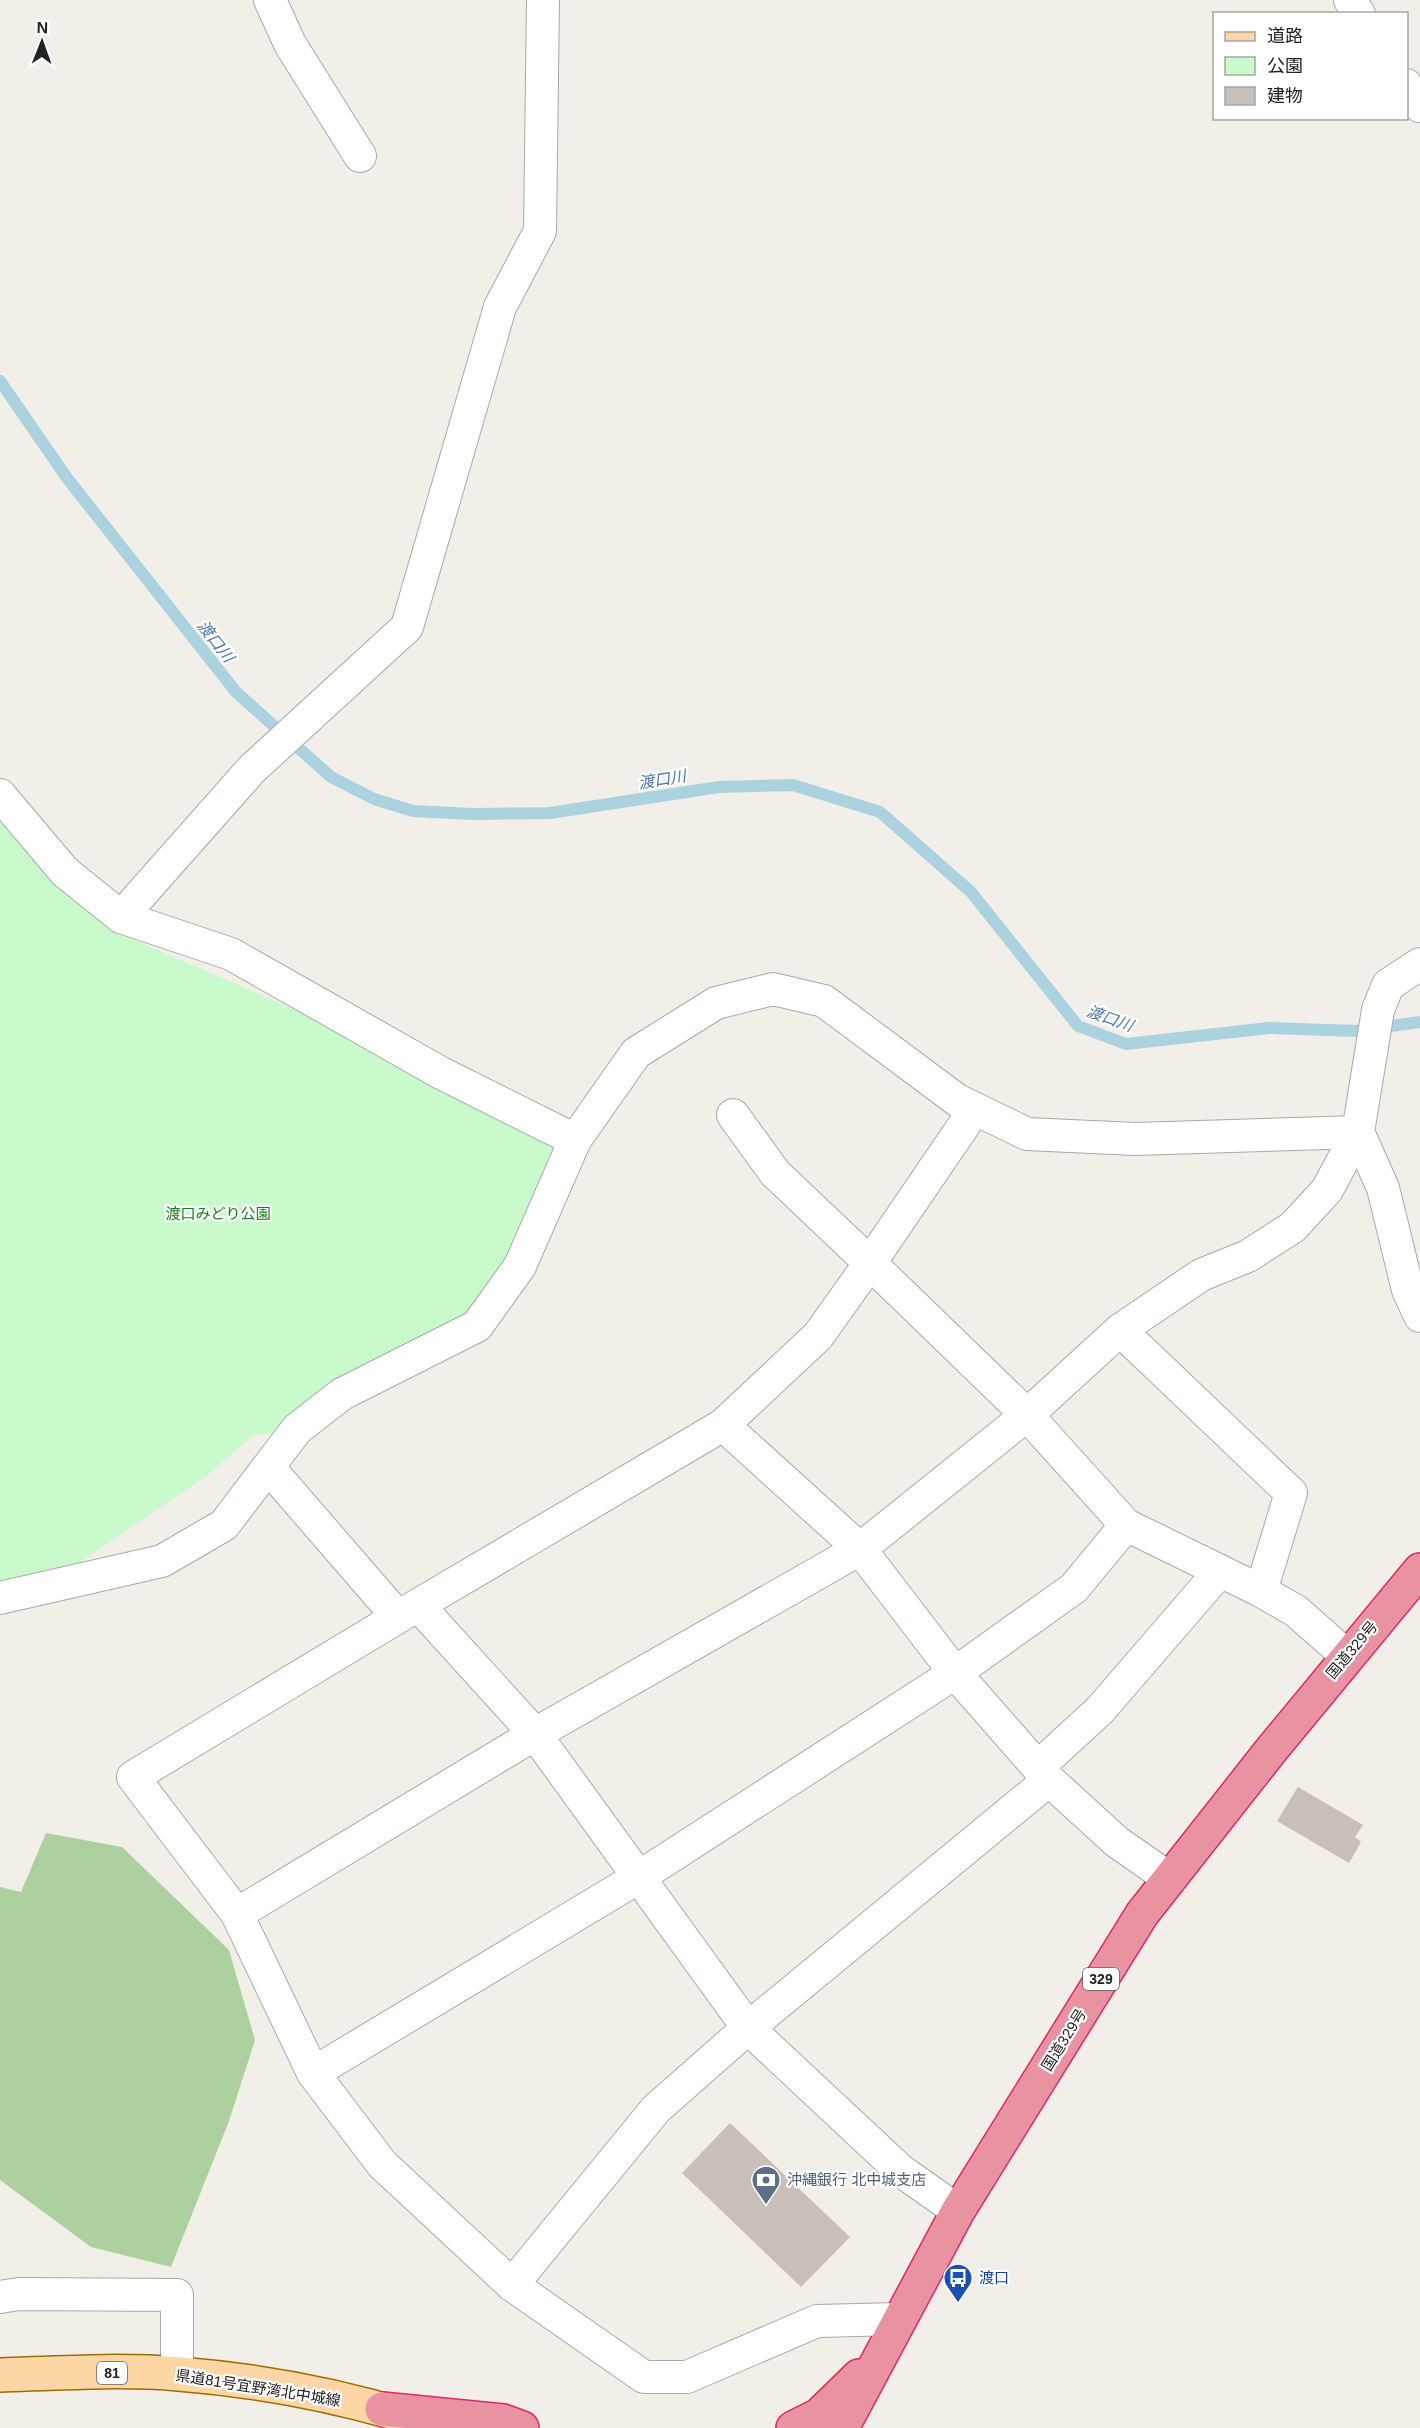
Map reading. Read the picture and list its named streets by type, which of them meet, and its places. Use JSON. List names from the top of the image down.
{
  "streets": {
    "highway": ["国道329号", "329"],
    "main road": ["81", "県道81号宜野湾北中城線"]
  },
  "water": ["渡口川"],
  "parks": ["渡口みどり公園"],
  "places": {
    "bank": ["沖縄銀行 北中城支店"],
    "bus stop": ["渡口"]
  },
  "legend": ["道路", "公園", "建物"],
  "north": "top"
}
